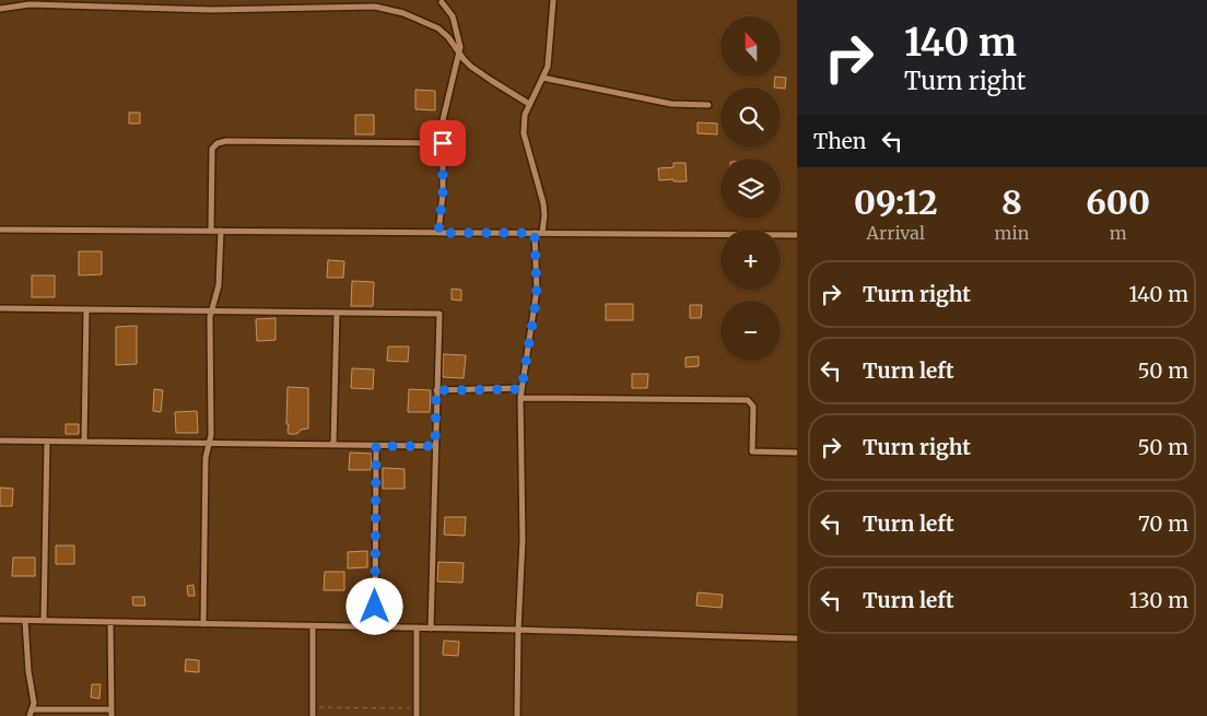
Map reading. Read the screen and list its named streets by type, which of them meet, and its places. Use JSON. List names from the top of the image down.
{
  "north": "top",
  "page": {
    "turn": ["140 m", "Turn right"],
    "map_buttons": ["+", "−"],
    "then": "Then",
    "eta": [
      "09:12",
      "Arrival",
      "8",
      "min",
      "600",
      "m"
    ],
    "list": [
      {
        "name": "Turn right",
        "value": "140 m"
      },
      {
        "name": "Turn left",
        "value": "50 m"
      },
      {
        "name": "Turn right",
        "value": "50 m"
      },
      {
        "name": "Turn left",
        "value": "70 m"
      },
      {
        "name": "Turn left",
        "value": "130 m"
      }
    ]
  }
}
